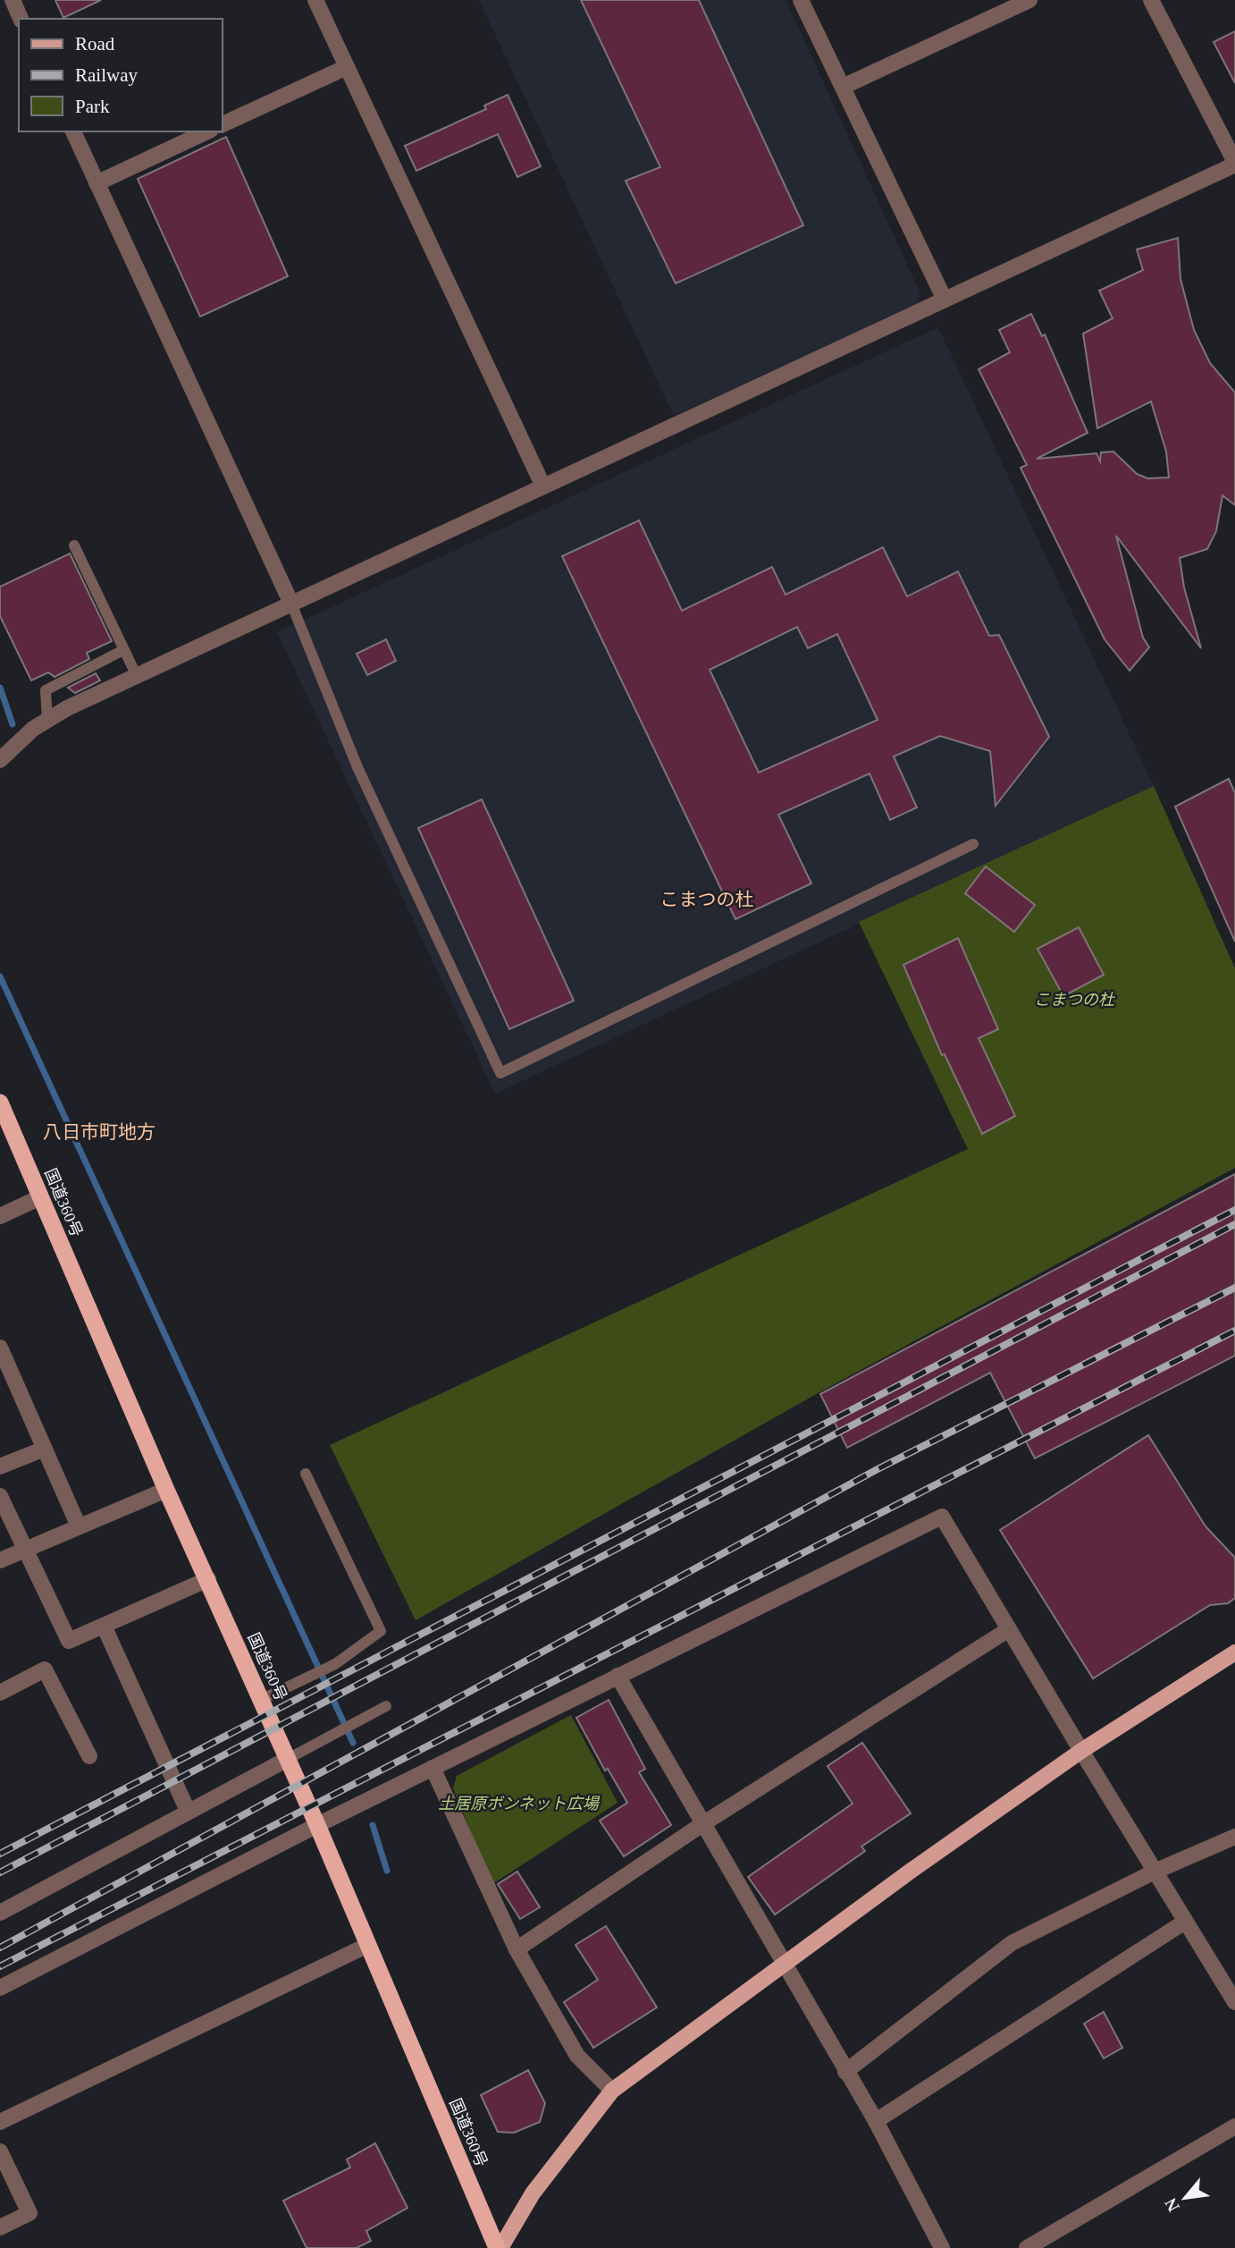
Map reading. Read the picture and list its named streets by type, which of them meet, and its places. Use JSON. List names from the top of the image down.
{
  "streets": {
    "highway": ["国道360号"]
  },
  "districts": ["こまつの杜", "八日市町地方"],
  "parks": ["こまつの杜", "土居原ボンネット広場"],
  "legend": ["Road", "Railway", "Park"],
  "north": "bottom left"
}
